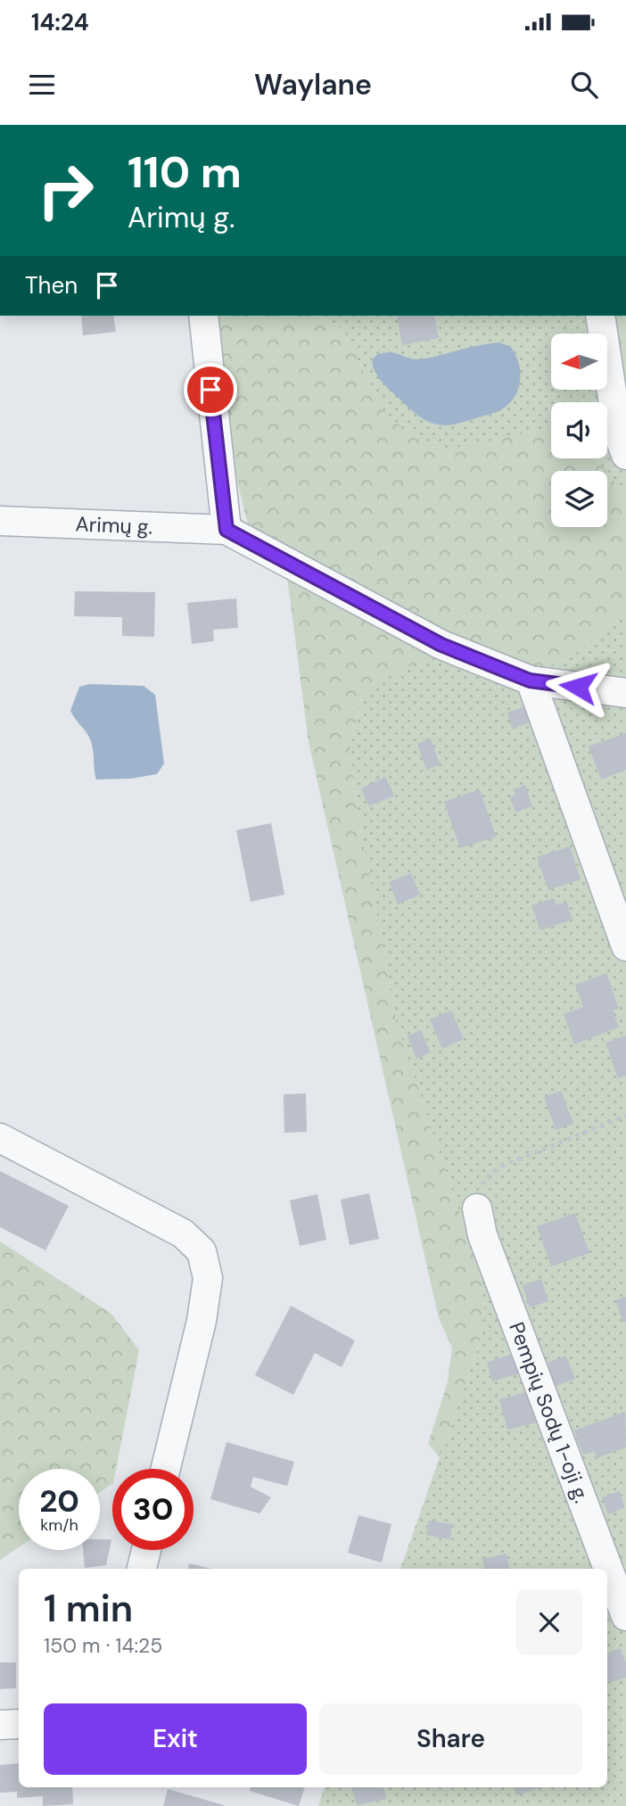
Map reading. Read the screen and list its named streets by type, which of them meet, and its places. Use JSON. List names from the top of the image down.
{
  "streets": {
    "street": ["Arimų g.", "Pempių Sodų 1-oji g."]
  },
  "north": "left",
  "page": {
    "status": "14:24",
    "header": "Waylane",
    "turn": ["110 m", "Arimų g."],
    "then": "Then",
    "speed": "20 km/h",
    "limit": "30",
    "heading": ["1 min", "150 m · 14:25"],
    "buttons": ["Exit", "Share"]
  }
}
